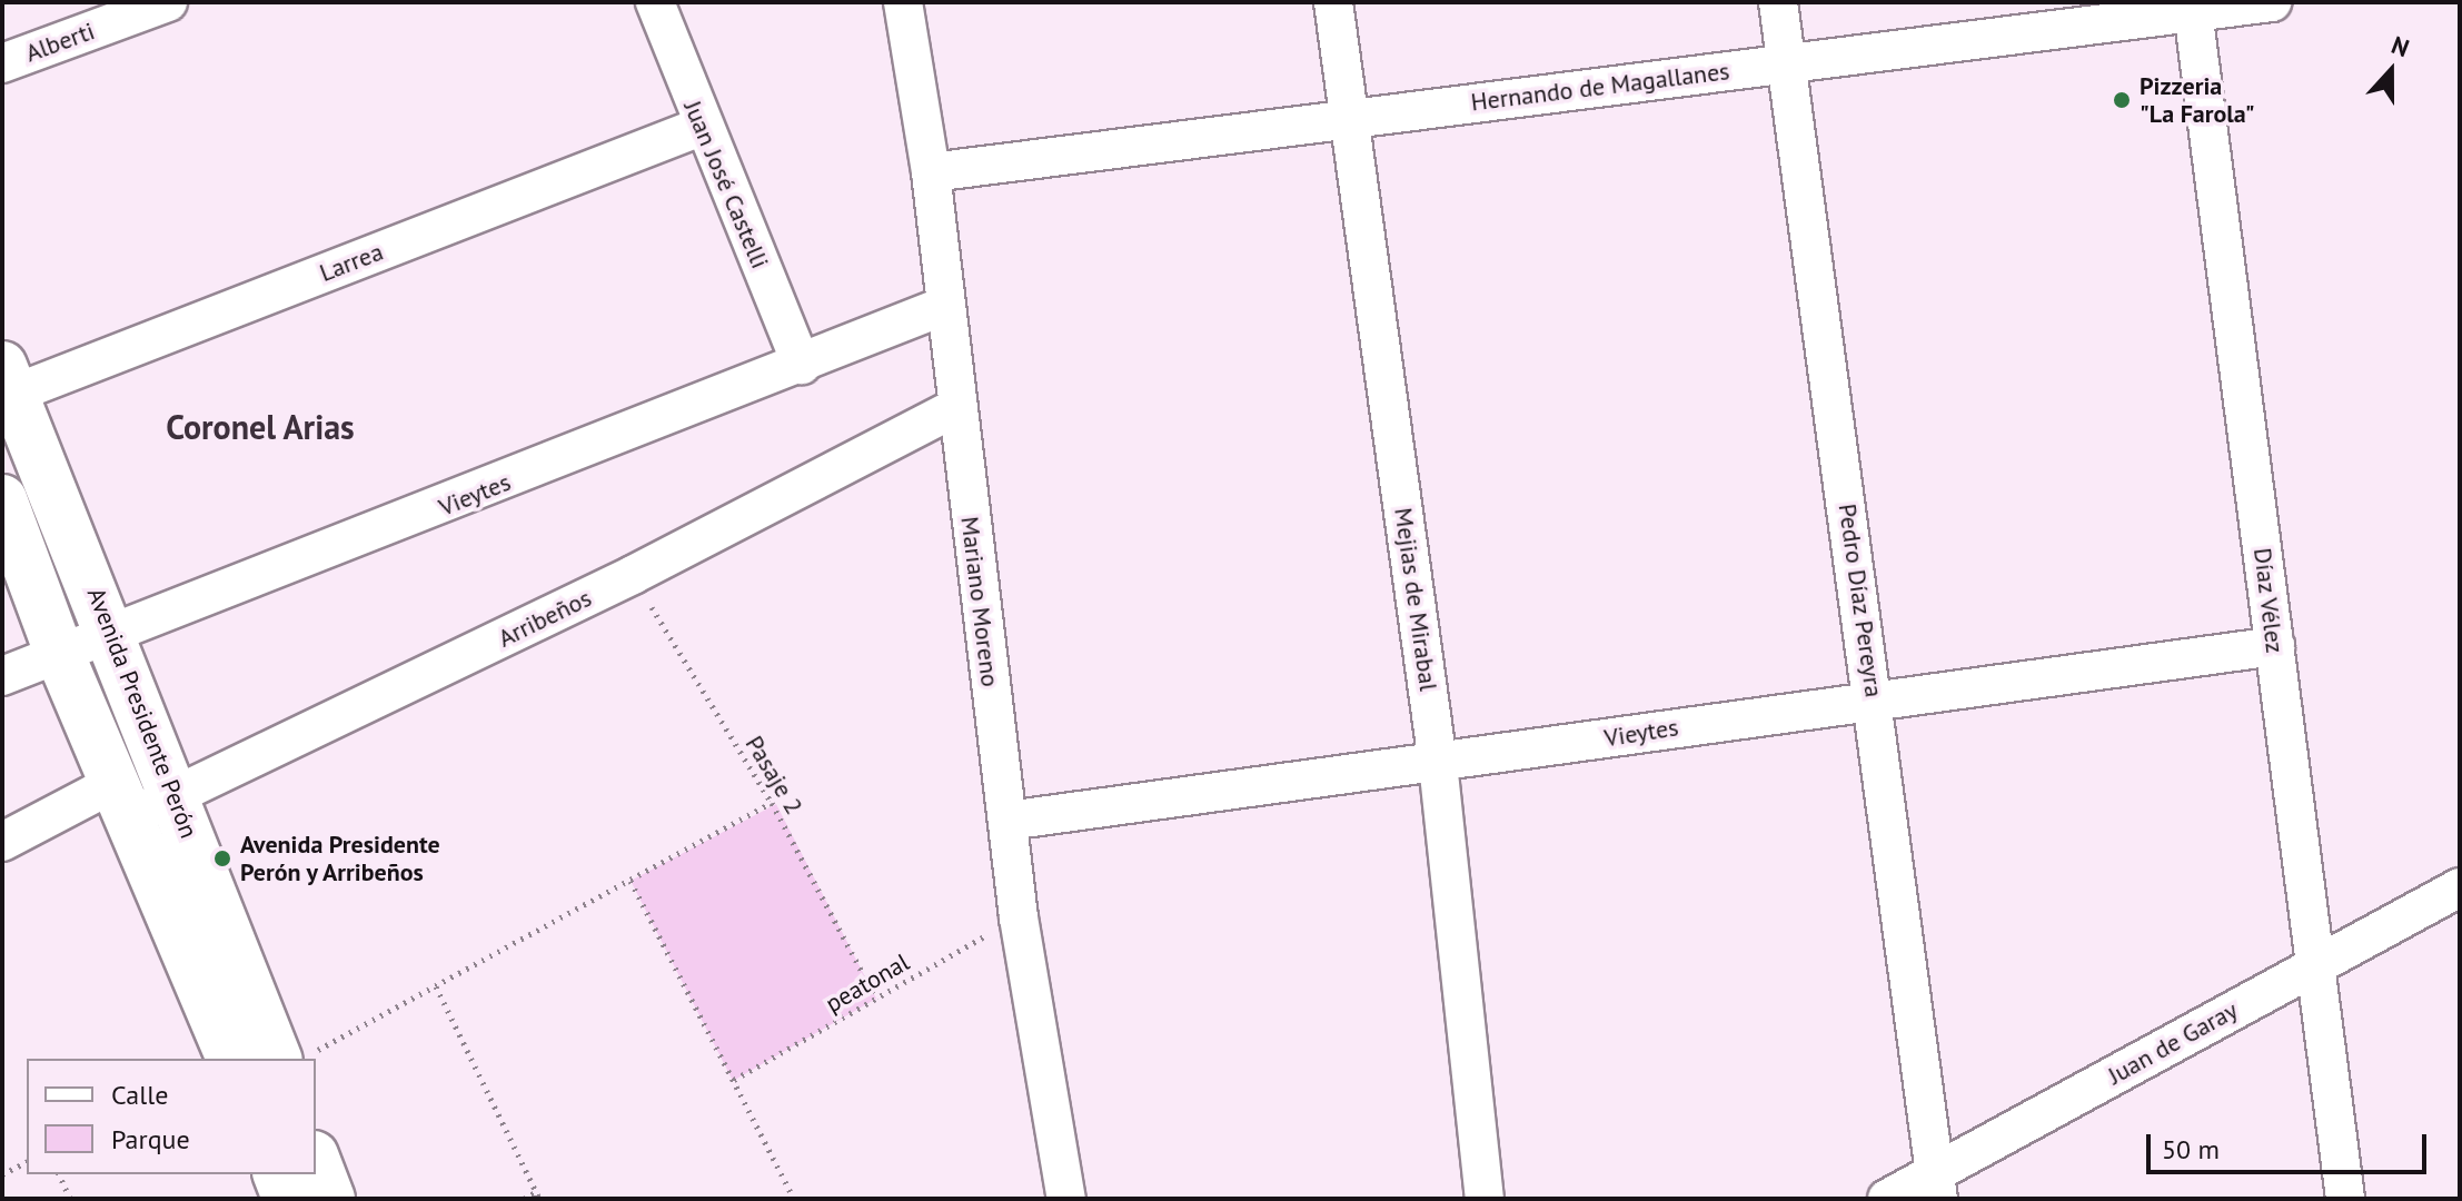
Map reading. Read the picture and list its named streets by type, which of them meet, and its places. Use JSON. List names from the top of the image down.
{
  "streets": {
    "main road": ["Avenida Presidente Perón"],
    "street": [
      "Alberti",
      "Hernando de Magallanes",
      "Juan José Castelli",
      "Larrea",
      "Vieytes",
      "Mejias de Mirabal",
      "Pedro Díaz Pereyra",
      "Díaz Vélez",
      "Mariano Moreno",
      "Arribeños",
      "Juan de Garay"
    ],
    "path": ["Pasaje 2", "peatonal"]
  },
  "crossings": [
    ["Hernando de Magallanes", "Mejias de Mirabal"],
    ["Hernando de Magallanes", "Pedro Díaz Pereyra"],
    ["Hernando de Magallanes", "Díaz Vélez"],
    ["Hernando de Magallanes", "Mariano Moreno"],
    ["Juan José Castelli", "Larrea"],
    ["Juan José Castelli", "Vieytes"],
    ["Larrea", "Avenida Presidente Perón"],
    ["Vieytes", "Mejias de Mirabal"],
    ["Vieytes", "Pedro Díaz Pereyra"],
    ["Vieytes", "Díaz Vélez"],
    ["Vieytes", "Mariano Moreno"],
    ["Vieytes", "Avenida Presidente Perón"],
    ["Pedro Díaz Pereyra", "Juan de Garay"],
    ["Díaz Vélez", "Juan de Garay"],
    ["Mariano Moreno", "Arribeños"],
    ["Mariano Moreno", "peatonal"],
    ["Arribeños", "Avenida Presidente Perón"],
    ["Arribeños", "Pasaje 2"],
    ["Pasaje 2", "peatonal"]
  ],
  "districts": ["Coronel Arias"],
  "places": ["Pizzeria \"La Farola\"", "Avenida Presidente Perón y Arribeños"],
  "legend": ["Calle", "Parque"],
  "scale_bar": "50 m",
  "north": "top"
}
